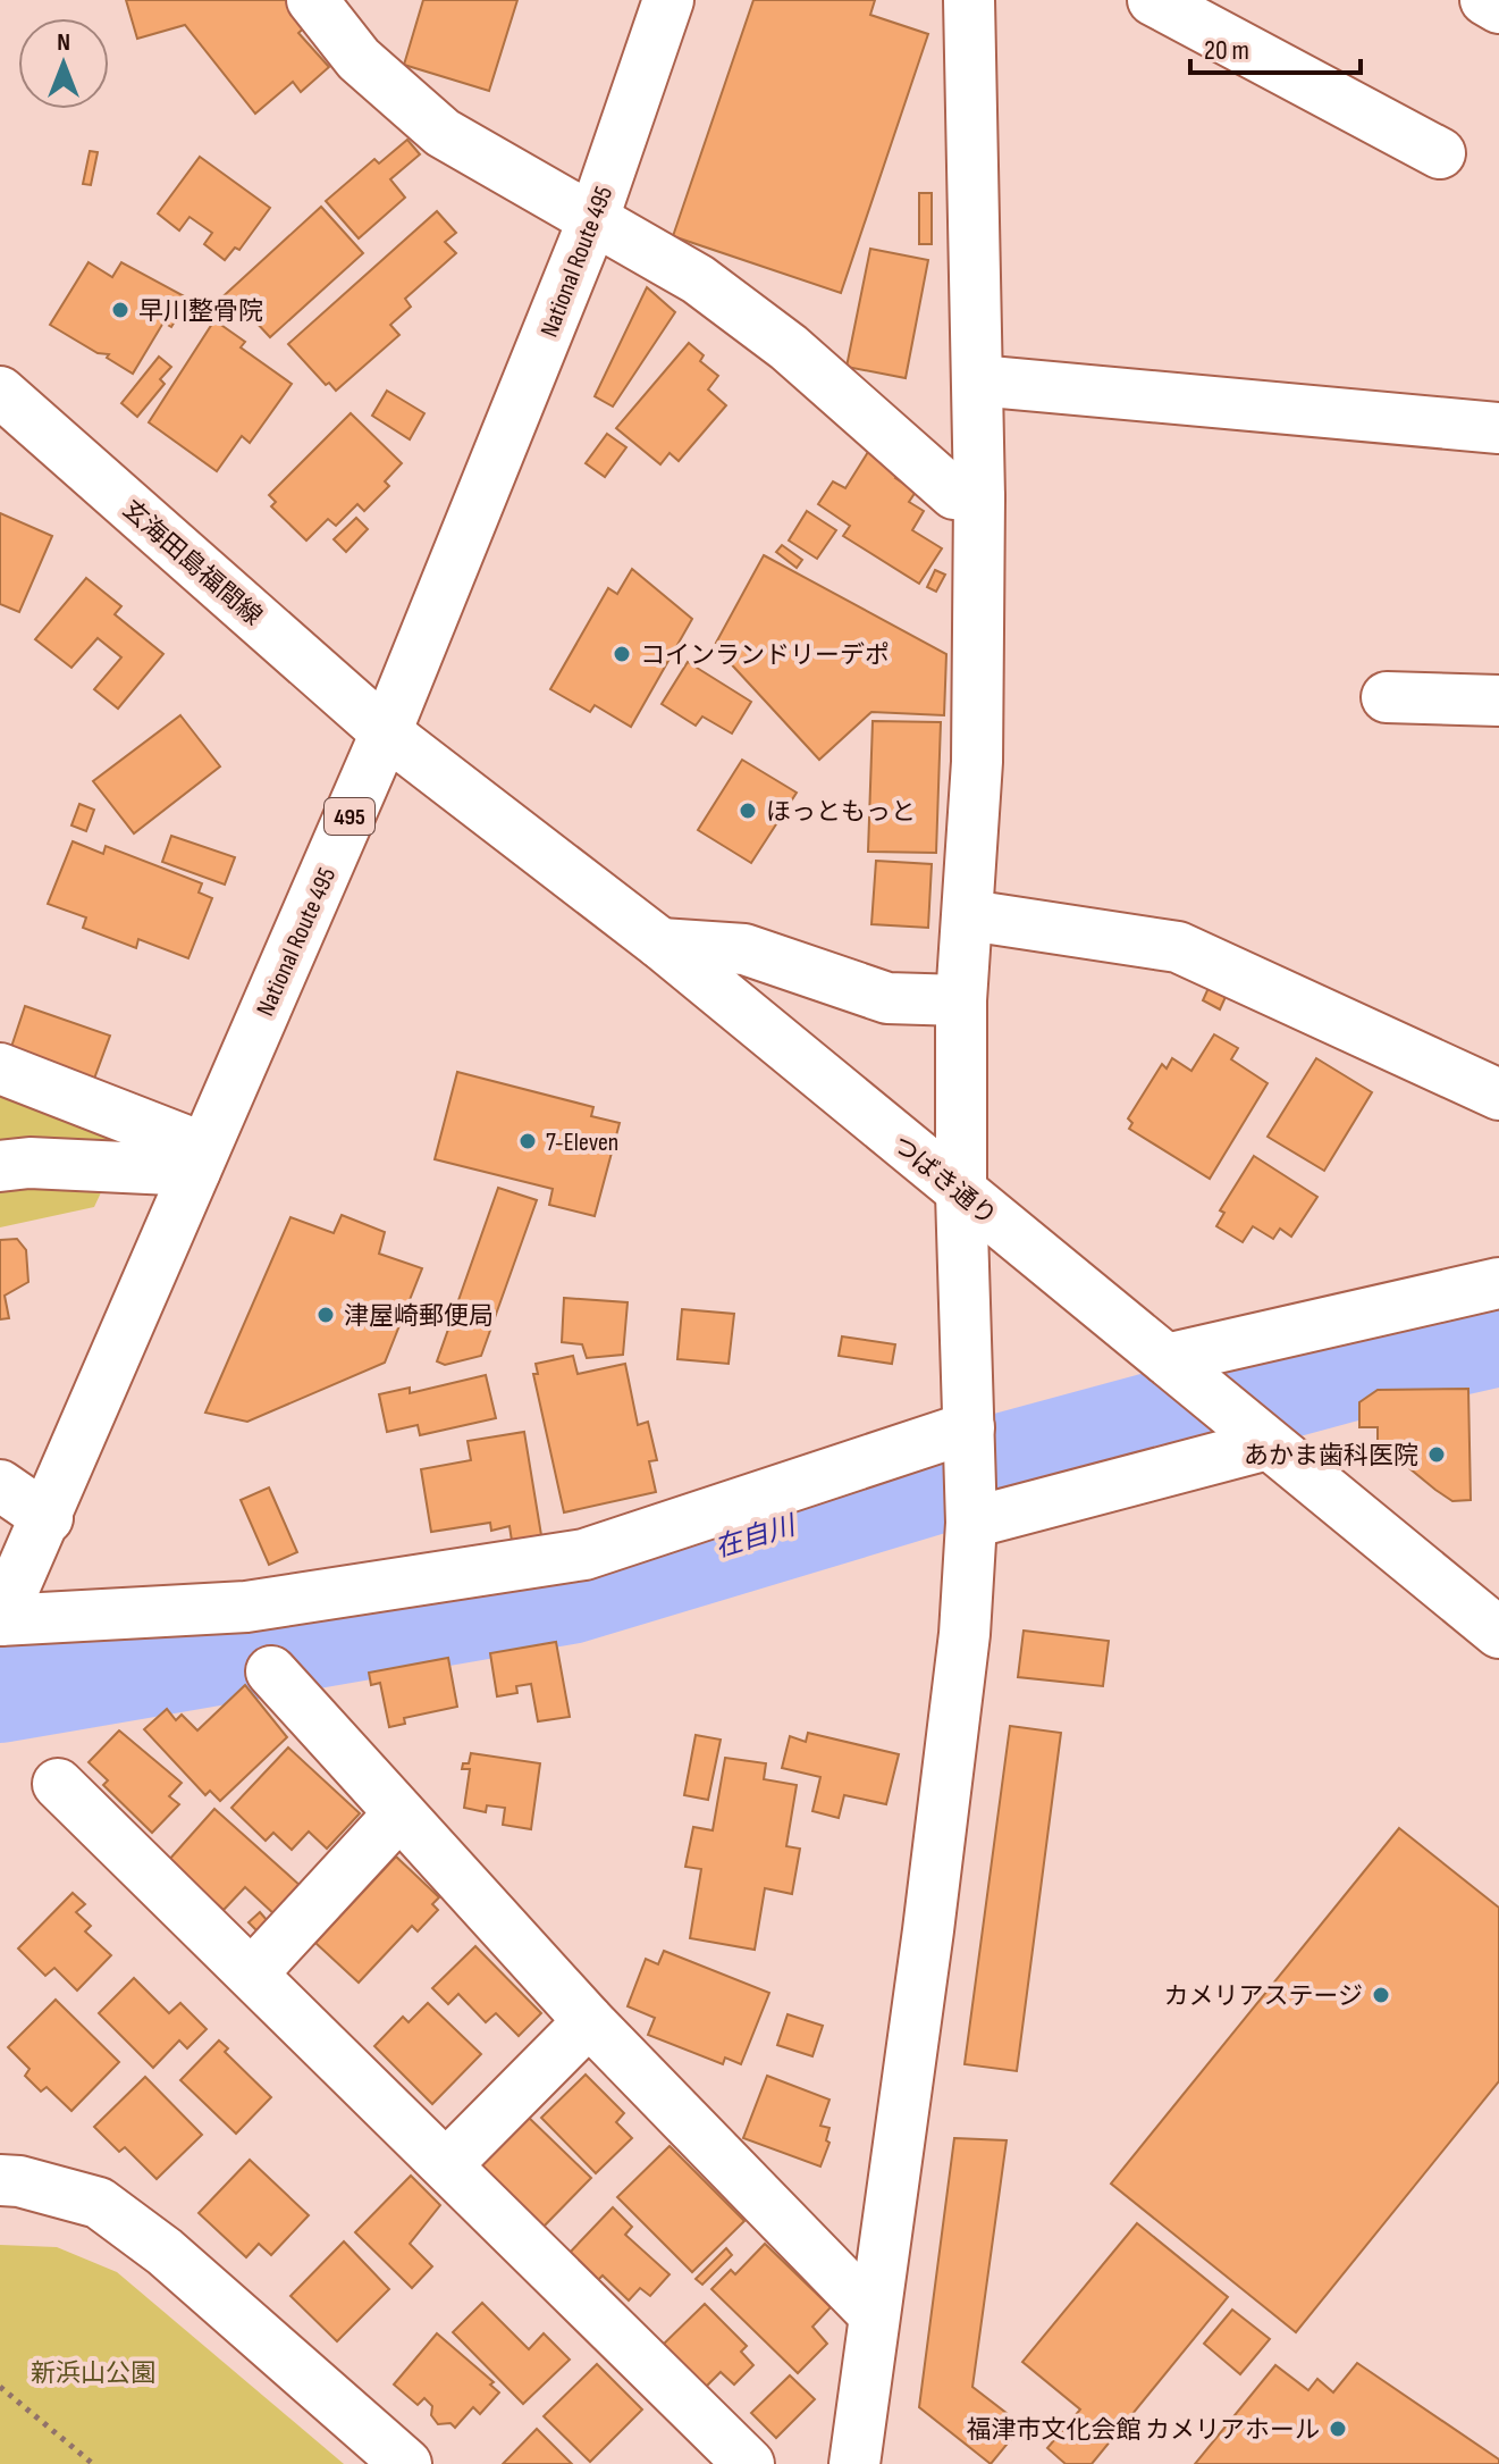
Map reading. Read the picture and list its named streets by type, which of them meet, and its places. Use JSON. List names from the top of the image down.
{
  "streets": {
    "main road": [
      "National Route 495",
      "玄海田島福間線",
      "495",
      "つばき通り"
    ]
  },
  "crossings": [
    ["National Route 495", "玄海田島福間線"],
    ["National Route 495", "つばき通り"],
    ["玄海田島福間線", "つばき通り"]
  ],
  "water": ["在自川"],
  "parks": ["新浜山公園"],
  "places": [
    "早川整骨院",
    "コインランドリーデポ",
    "ほっともっと",
    "7-Eleven",
    "津屋崎郵便局",
    "あかま歯科医院",
    "カメリアステージ",
    "福津市文化会館 カメリアホール"
  ],
  "scale_bar": "20 m",
  "north": "top"
}
